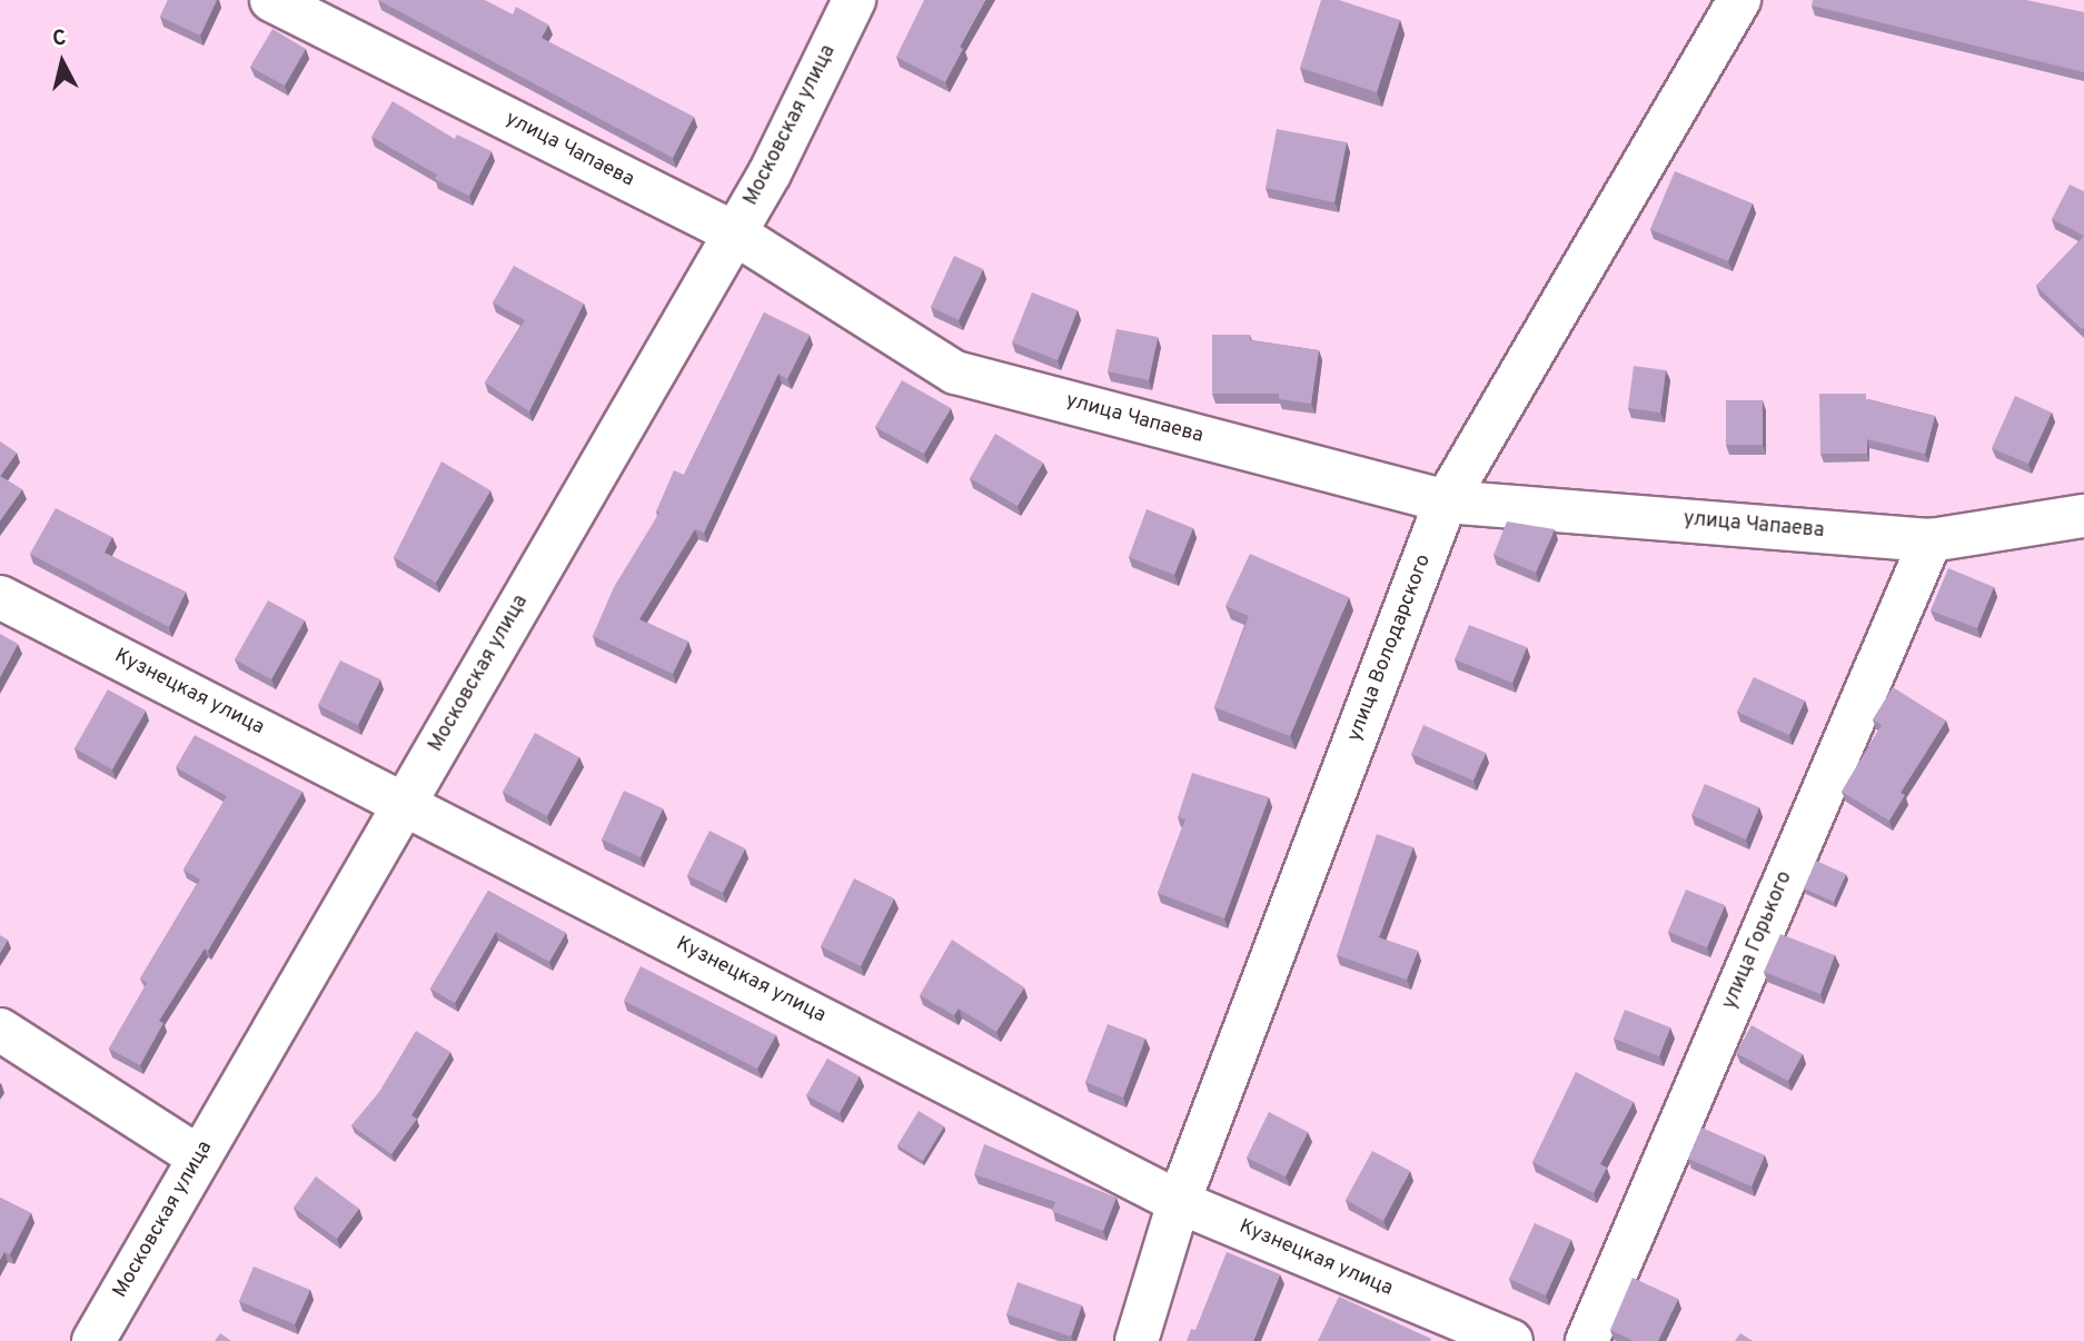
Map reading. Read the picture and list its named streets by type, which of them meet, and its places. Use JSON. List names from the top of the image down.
{
  "streets": {
    "street": [
      "Московская улица",
      "улица Чапаева",
      "улица Володарского",
      "Кузнецкая улица",
      "улица Горького"
    ]
  },
  "crossings": [
    ["Московская улица", "улица Чапаева"],
    ["Московская улица", "Кузнецкая улица"],
    ["улица Чапаева", "улица Володарского"],
    ["улица Чапаева", "улица Горького"],
    ["улица Володарского", "Кузнецкая улица"]
  ],
  "north": "top"
}
